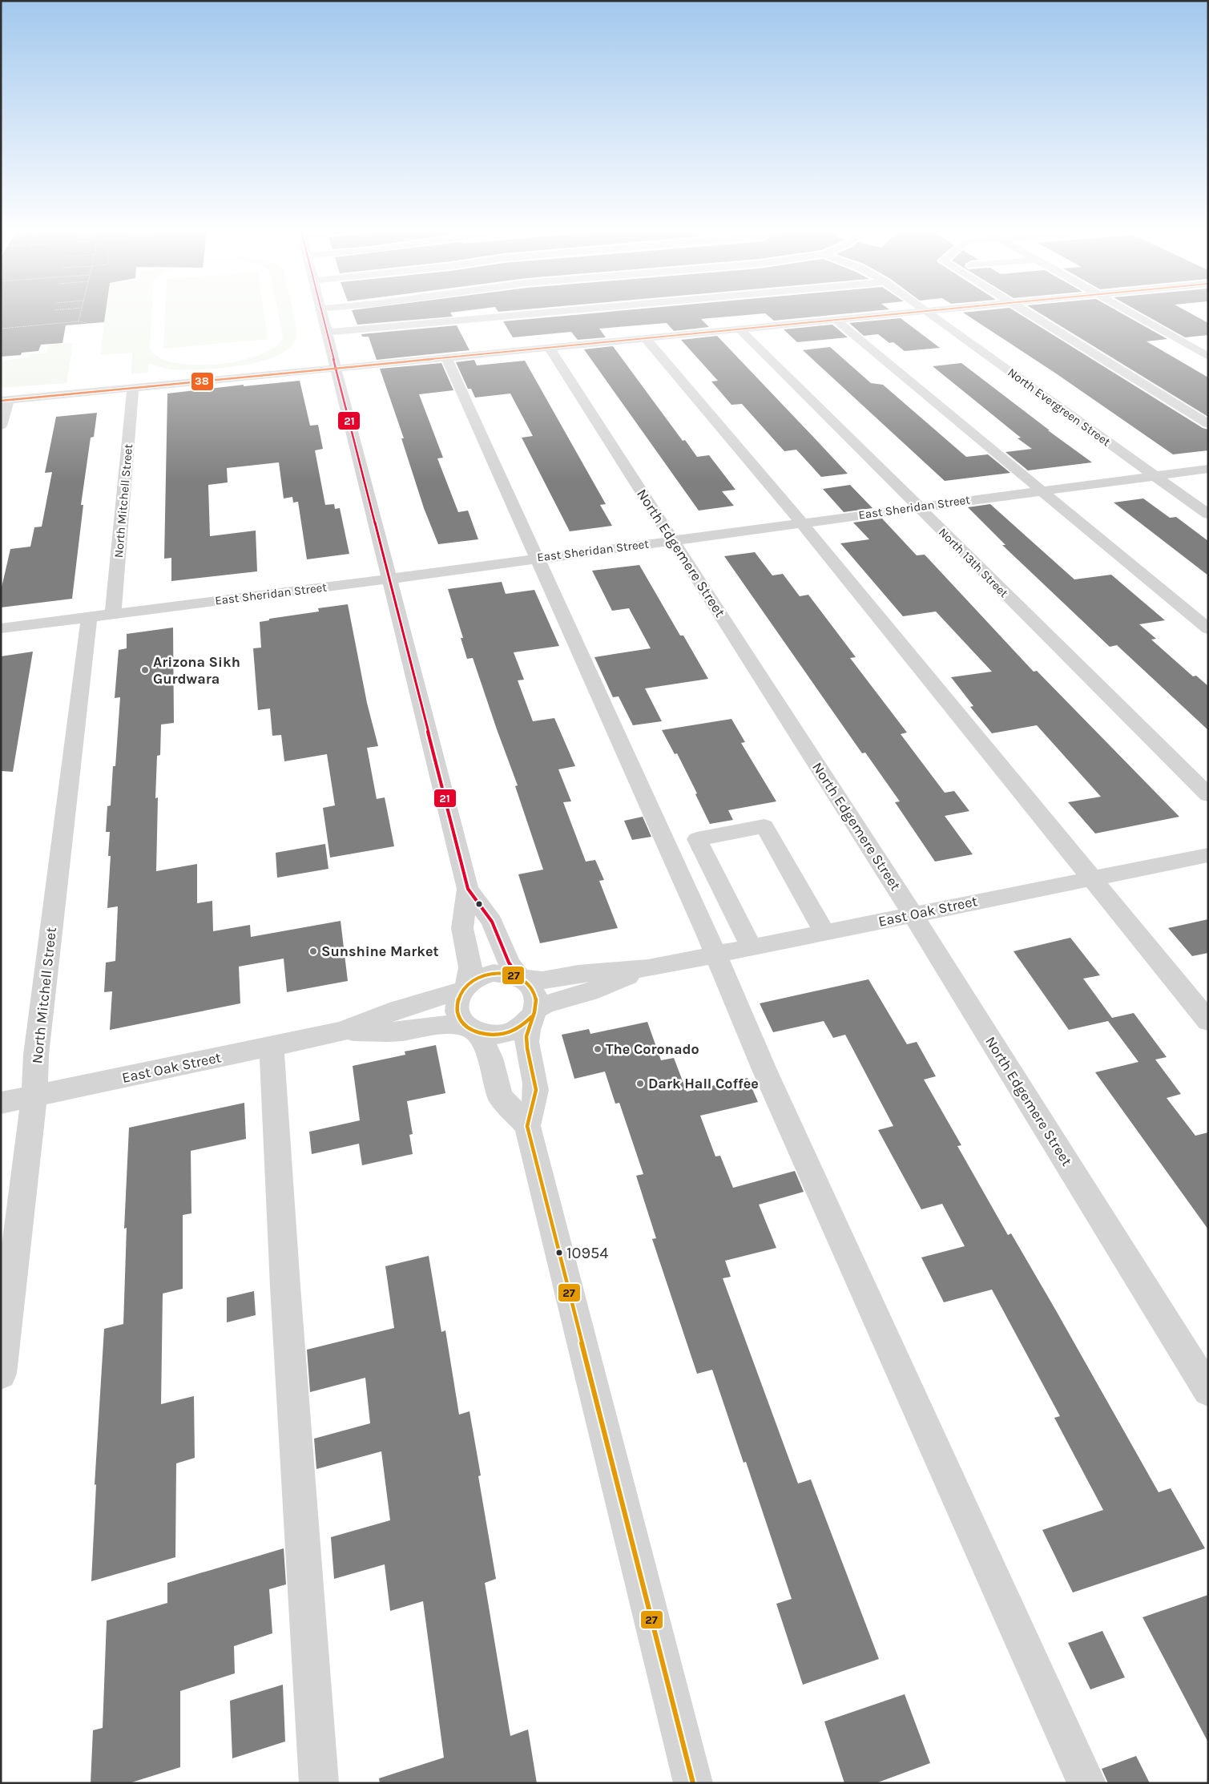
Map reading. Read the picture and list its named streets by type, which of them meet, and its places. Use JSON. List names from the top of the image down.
{
  "streets": {
    "street": [
      "North Evergreen Street",
      "North Mitchell Street",
      "East Sheridan Street",
      "North Edgemere Street",
      "North 13th Street",
      "East Oak Street"
    ]
  },
  "crossings": [
    ["North Evergreen Street", "East Sheridan Street"],
    ["North Mitchell Street", "East Sheridan Street"],
    ["North Mitchell Street", "East Oak Street"],
    ["East Sheridan Street", "North Edgemere Street"],
    ["East Sheridan Street", "North 13th Street"],
    ["North Edgemere Street", "East Oak Street"]
  ],
  "places": [
    "Arizona Sikh Gurdwara",
    "Sunshine Market",
    "The Coronado",
    "Dark Hall Coffee",
    "10954"
  ],
  "lines": ["transit line 21", "transit line 38", "transit line 27"]
}
